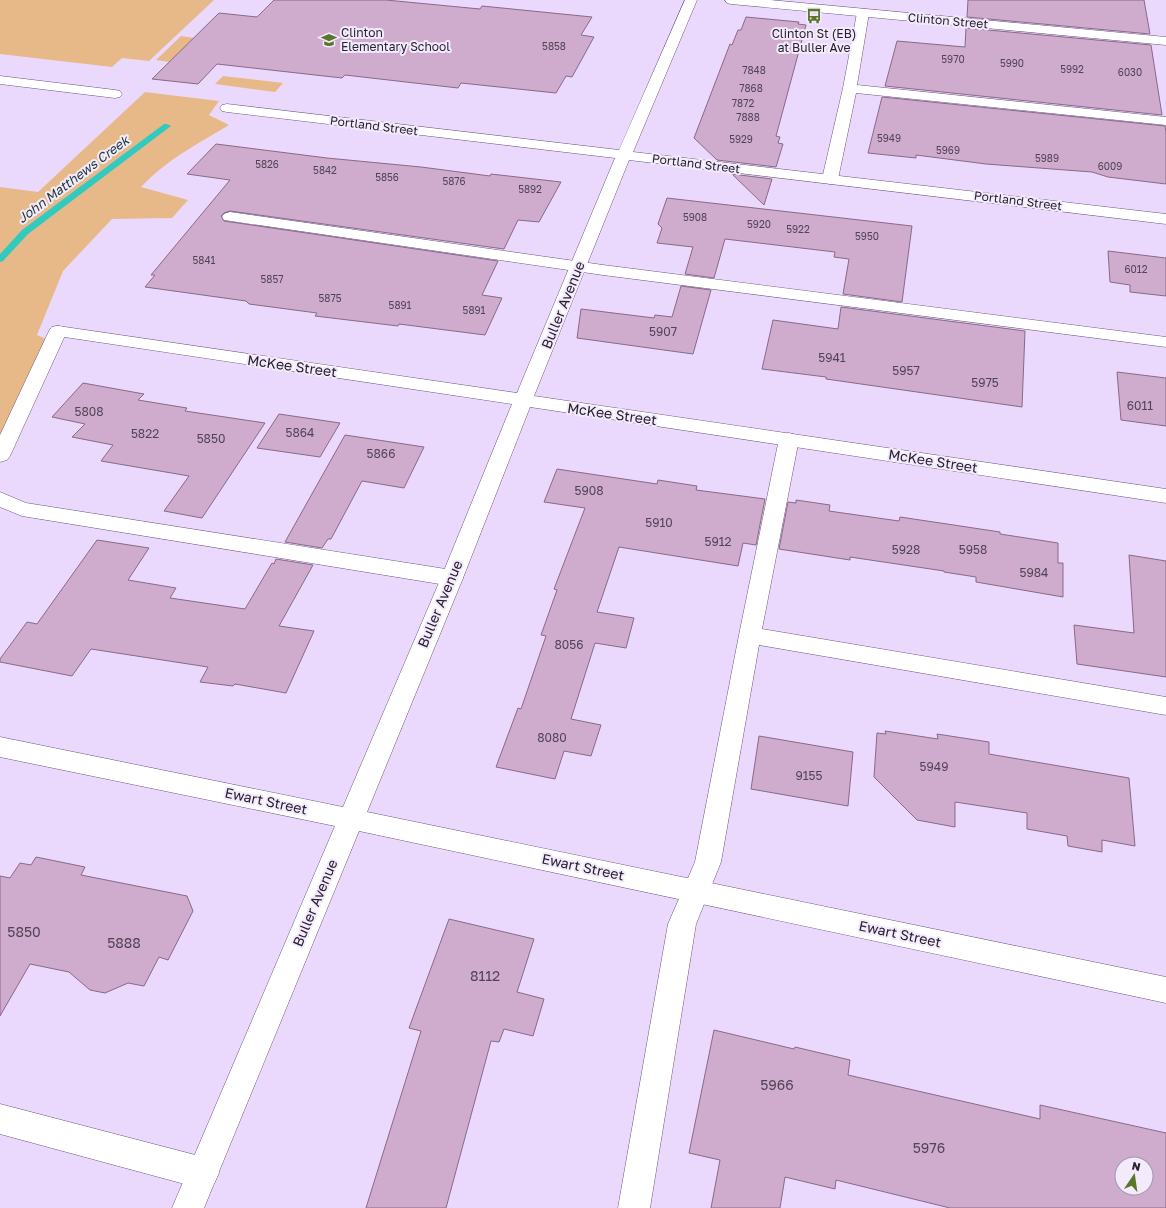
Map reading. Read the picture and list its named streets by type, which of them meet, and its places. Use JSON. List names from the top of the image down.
{
  "streets": {
    "street": [
      "Clinton Street",
      "Portland Street",
      "Buller Avenue",
      "McKee Street",
      "Ewart Street"
    ]
  },
  "crossings": [
    ["Portland Street", "Buller Avenue"],
    ["Buller Avenue", "McKee Street"],
    ["Buller Avenue", "Ewart Street"]
  ],
  "water": ["John Matthews Creek"],
  "places": {
    "bus stop": ["Clinton St (EB) at Buller Ave"],
    "school or university": ["Clinton Elementary School"]
  },
  "house_numbers": [
    "5858",
    "5970",
    "5990",
    "5992",
    "7848",
    "6030",
    "7868",
    "7872",
    "7888",
    "5949",
    "5929",
    "5969",
    "5989",
    "5826",
    "6009",
    "5842",
    "5856",
    "5876",
    "5892",
    "5908",
    "5920",
    "5922",
    "5950",
    "5841",
    "6012",
    "5857",
    "5875",
    "5891",
    "5891",
    "5907",
    "5941",
    "5957",
    "5975",
    "6011",
    "5808",
    "5864",
    "5822",
    "5850",
    "5866",
    "5908",
    "5910",
    "5912",
    "5928",
    "5958",
    "5984",
    "8056",
    "8080",
    "5949",
    "9155",
    "5850",
    "5888",
    "8112",
    "5966",
    "5976"
  ],
  "north": "top"
}
